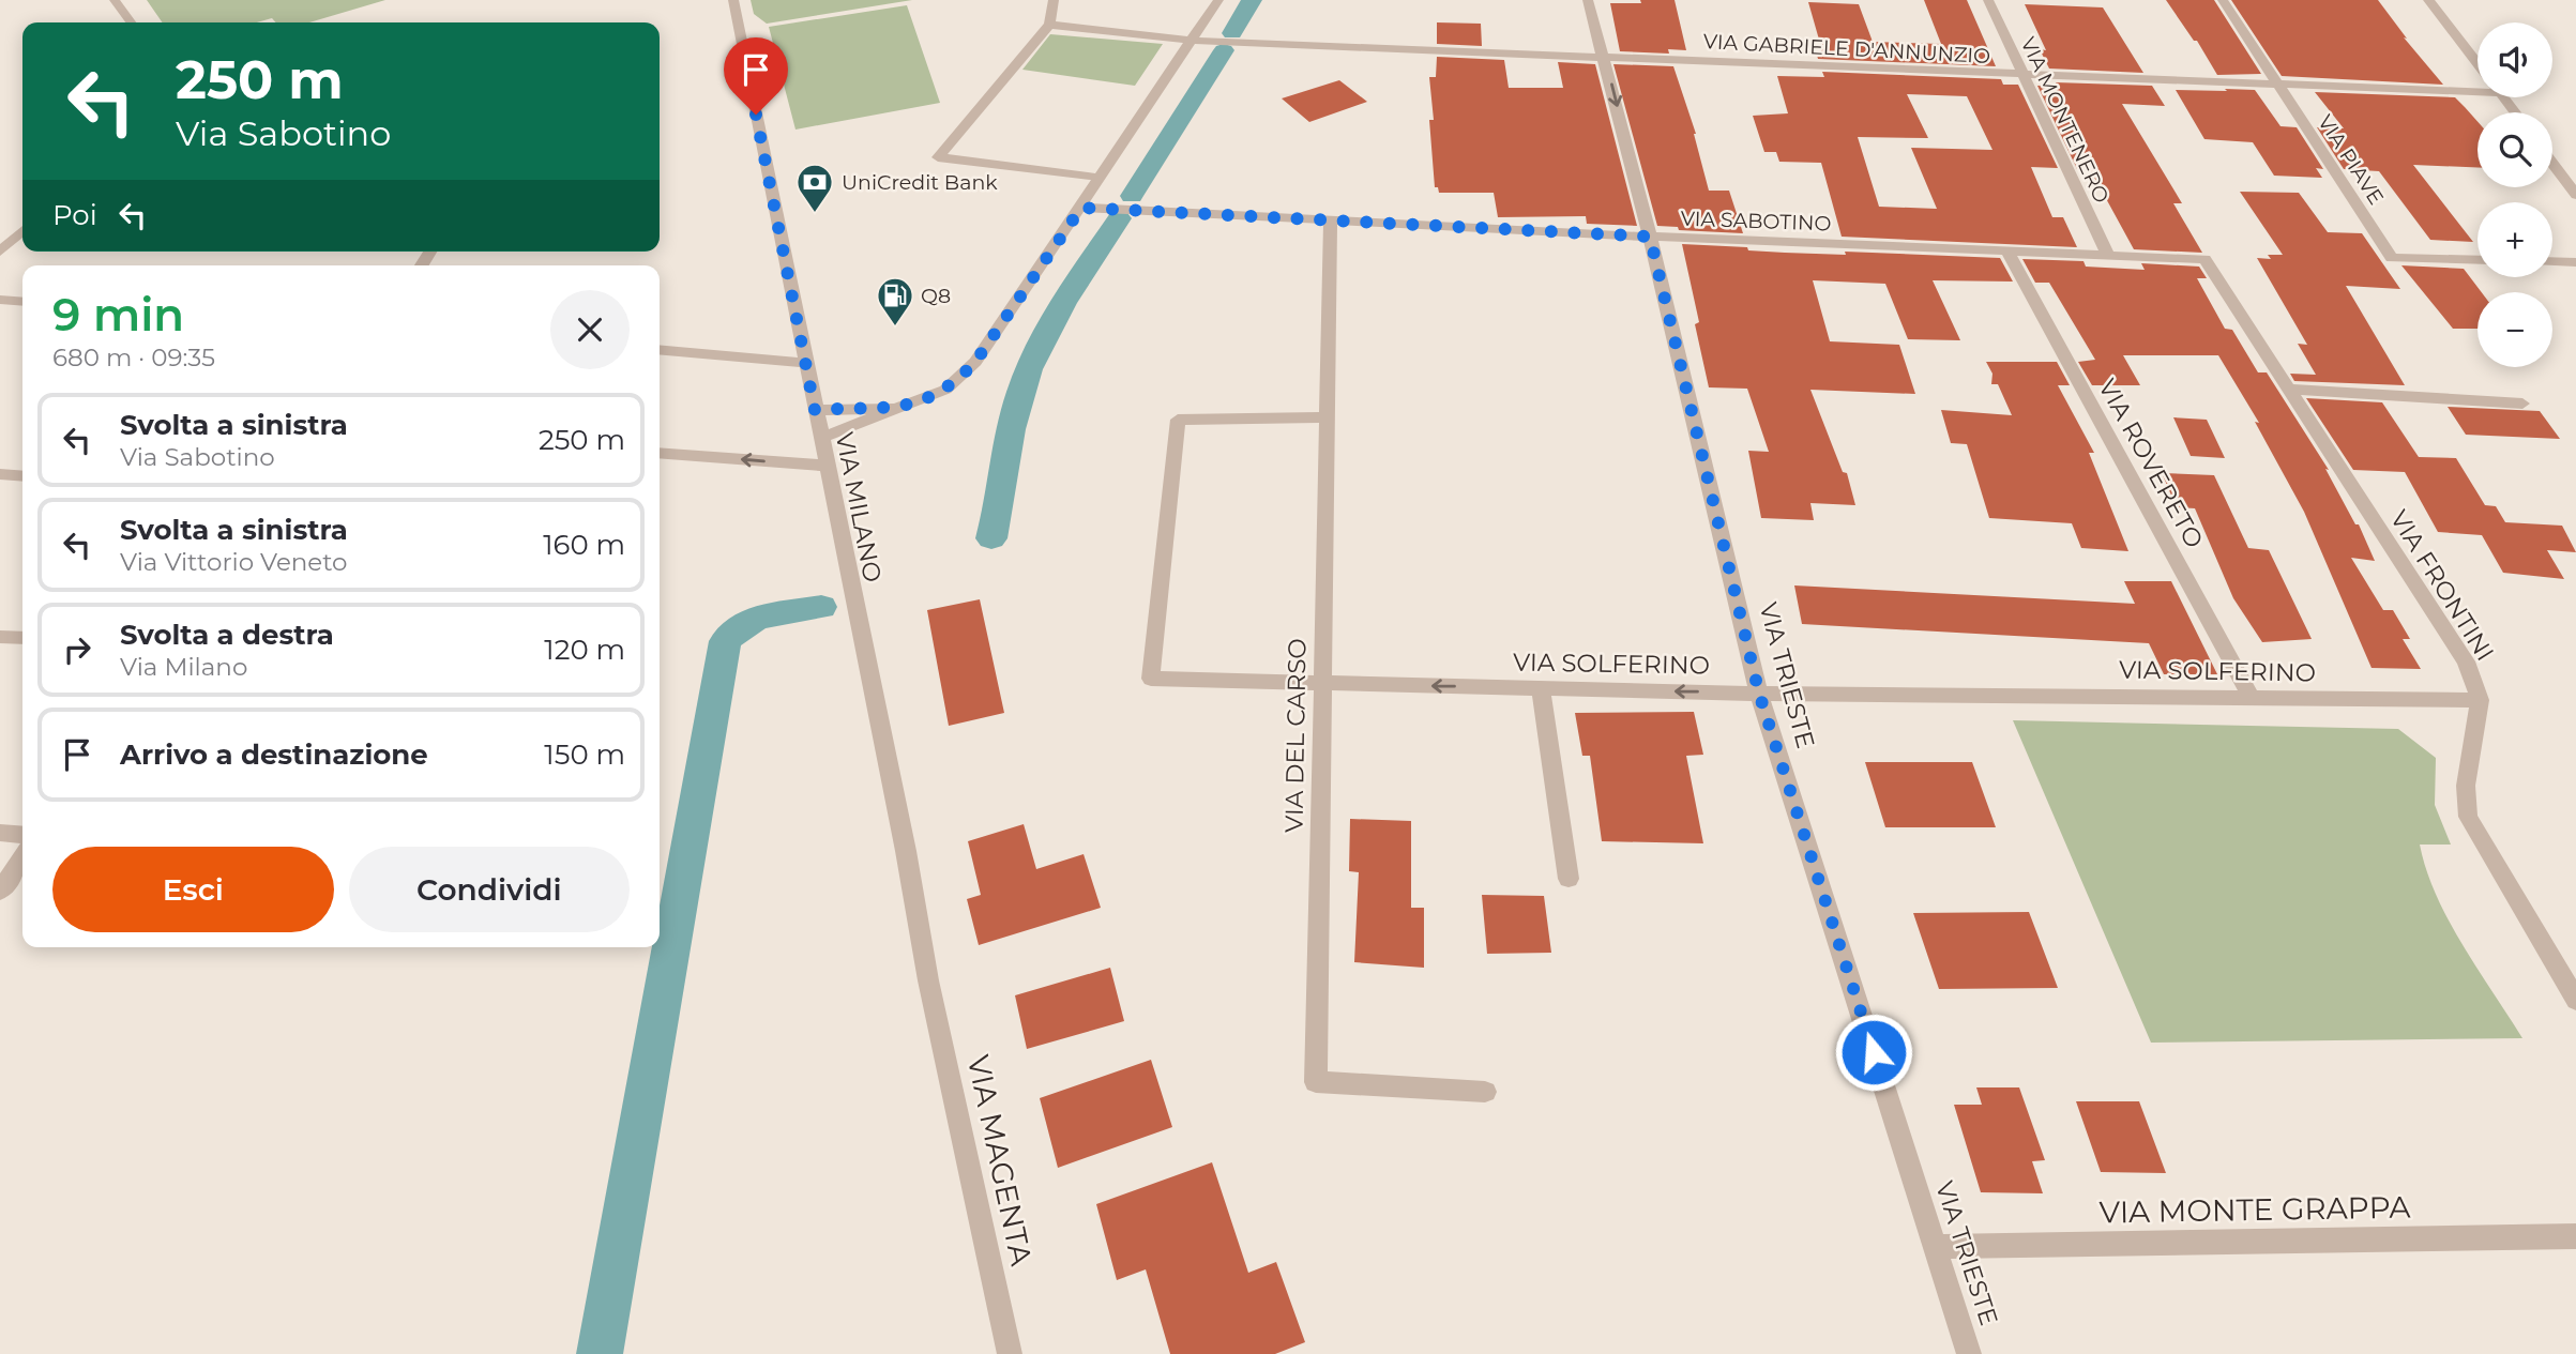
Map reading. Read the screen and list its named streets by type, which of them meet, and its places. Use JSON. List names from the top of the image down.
{
  "streets": {
    "street": [
      "VIA GABRIELE D'ANNUNZIO",
      "VIA MONTENERO",
      "VIA PIAVE",
      "VIA SABOTINO",
      "VIA ROVERETO",
      "VIA MILANO",
      "VIA FRONTINI",
      "VIA SOLFERINO",
      "VIA TRIESTE",
      "VIA DEL CARSO",
      "VIA MAGENTA",
      "VIA MONTE GRAPPA"
    ]
  },
  "crossings": [
    ["VIA GABRIELE D'ANNUNZIO", "VIA MONTENERO"],
    ["VIA GABRIELE D'ANNUNZIO", "VIA PIAVE"],
    ["VIA GABRIELE D'ANNUNZIO", "VIA TRIESTE"],
    ["VIA MONTENERO", "VIA SABOTINO"],
    ["VIA SABOTINO", "VIA ROVERETO"],
    ["VIA SABOTINO", "VIA FRONTINI"],
    ["VIA SABOTINO", "VIA TRIESTE"],
    ["VIA SABOTINO", "VIA DEL CARSO"],
    ["VIA ROVERETO", "VIA SOLFERINO"],
    ["VIA MILANO", "VIA MAGENTA"],
    ["VIA FRONTINI", "VIA SOLFERINO"],
    ["VIA SOLFERINO", "VIA TRIESTE"],
    ["VIA SOLFERINO", "VIA DEL CARSO"],
    ["VIA TRIESTE", "VIA MONTE GRAPPA"]
  ],
  "places": {
    "bank": ["UniCredit Bank"],
    "fuel station": ["Q8"]
  },
  "page": {
    "map_buttons": ["+", "−"],
    "turn": ["250 m", "Via Sabotino"],
    "then": "Poi",
    "heading": ["9 min", "680 m · 09:35"],
    "list": [
      {
        "name": "Svolta a sinistra",
        "note": "Via Sabotino",
        "value": "250 m"
      },
      {
        "name": "Svolta a sinistra",
        "note": "Via Vittorio Veneto",
        "value": "160 m"
      },
      {
        "name": "Svolta a destra",
        "note": "Via Milano",
        "value": "120 m"
      },
      {
        "name": "Arrivo a destinazione",
        "value": "150 m"
      }
    ],
    "buttons": ["Esci", "Condividi"]
  }
}
